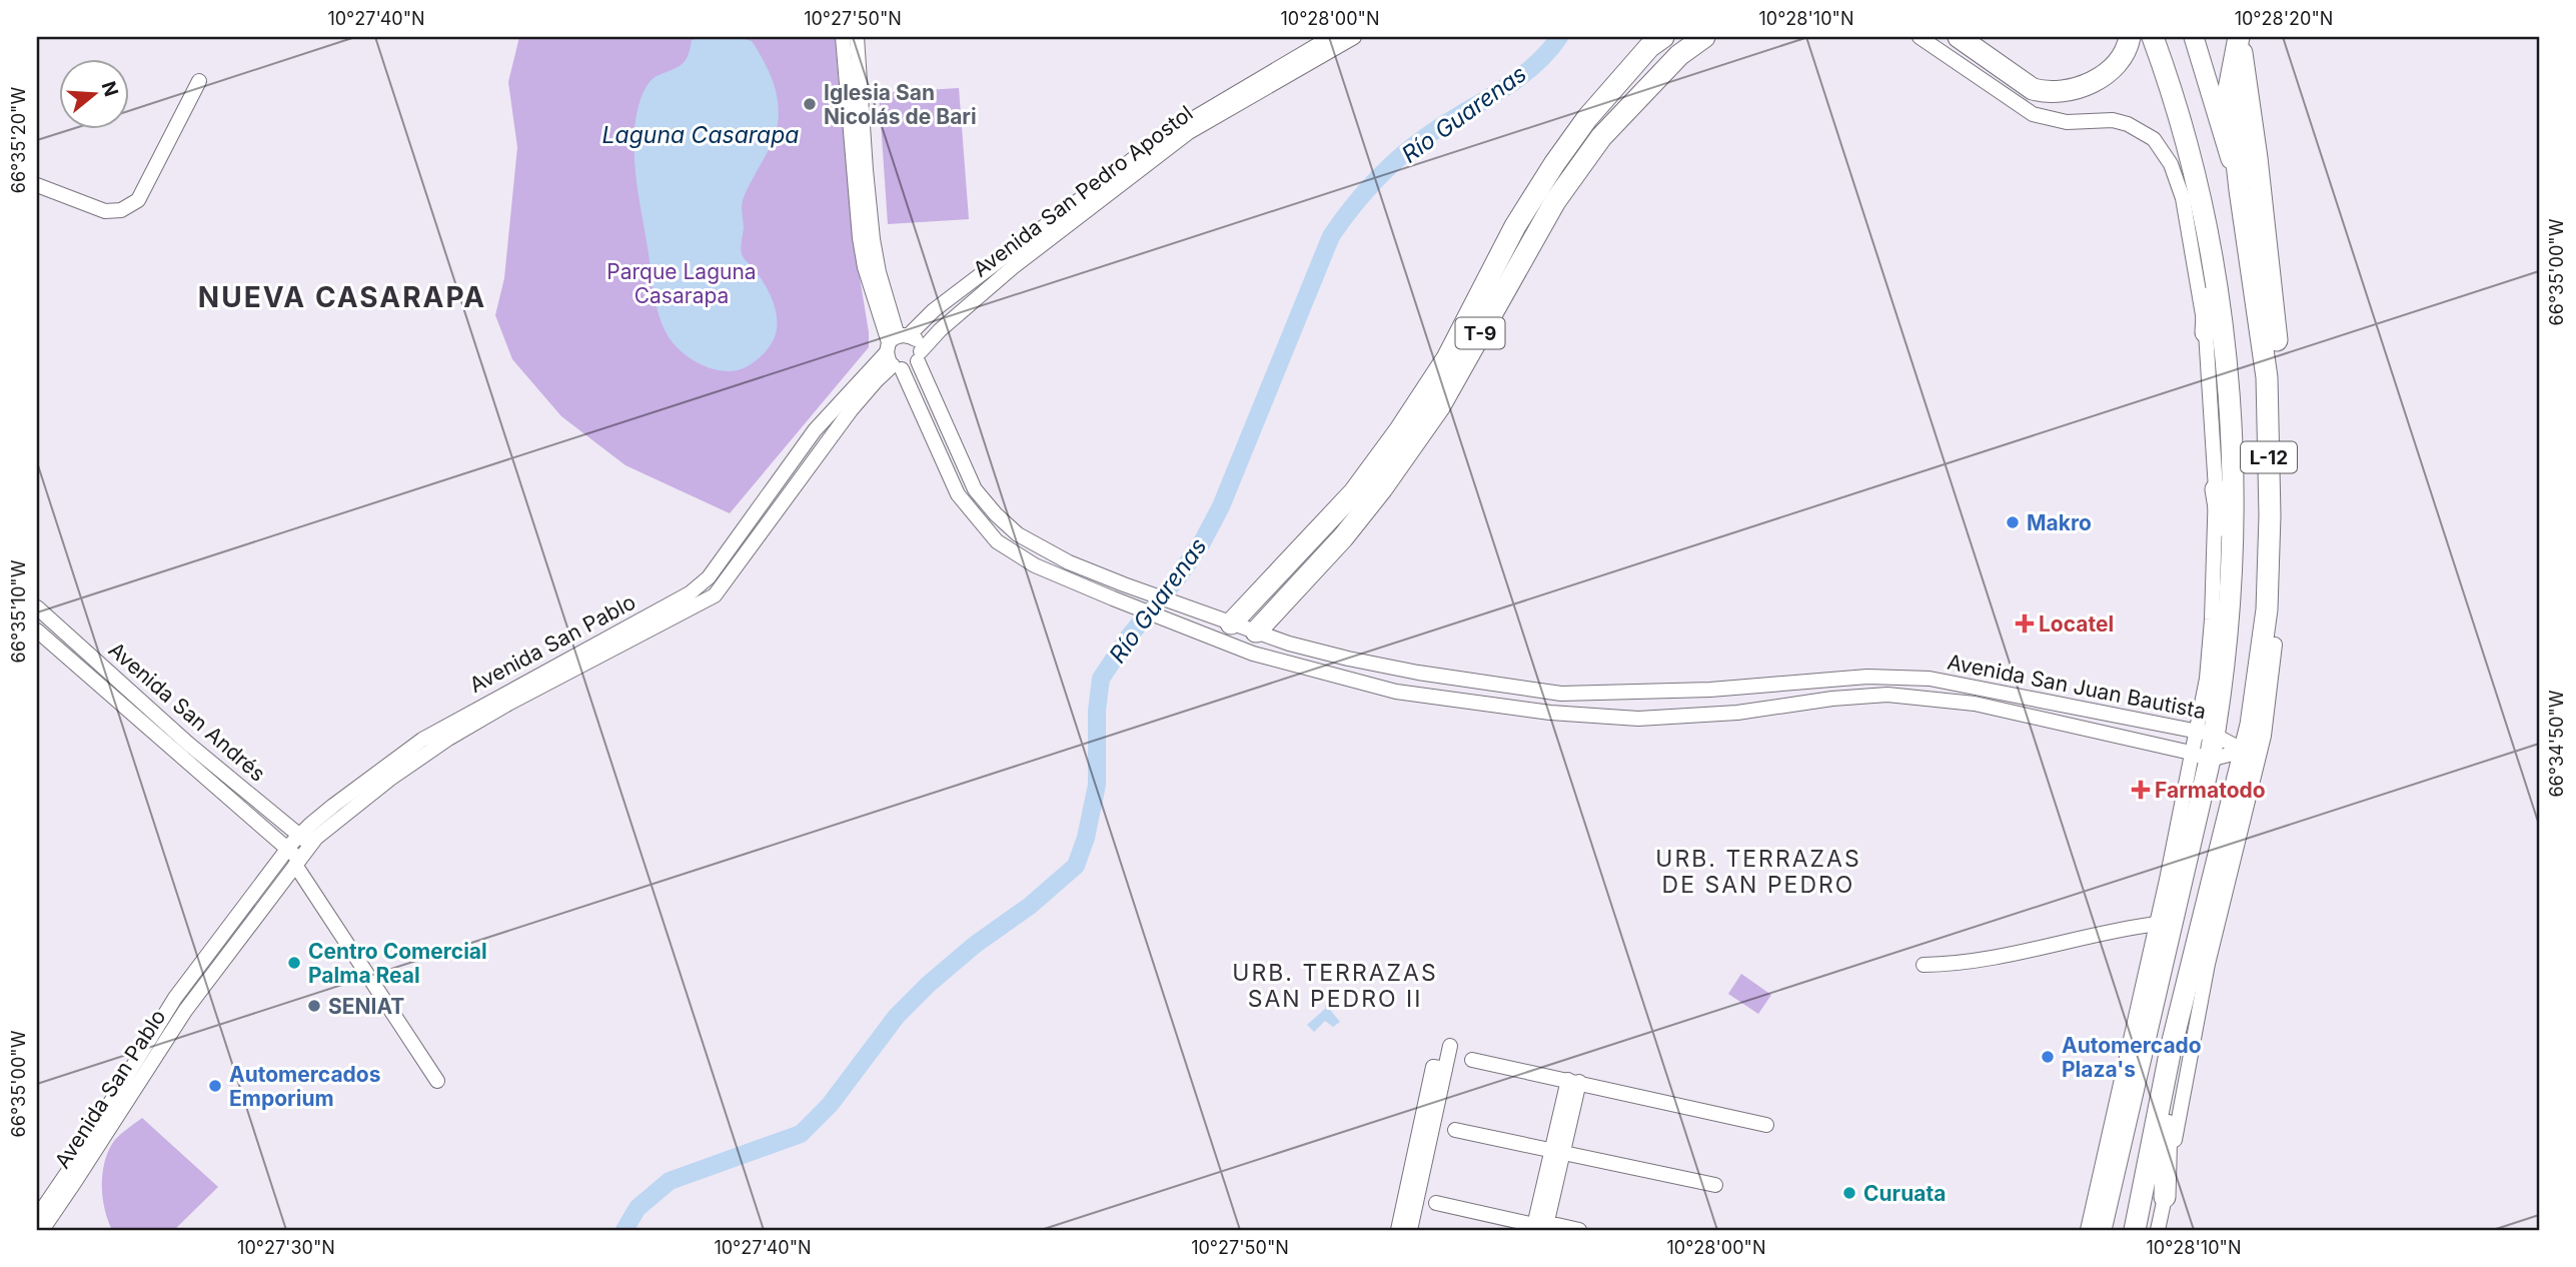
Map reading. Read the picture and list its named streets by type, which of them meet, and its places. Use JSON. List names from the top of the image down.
{
  "streets": {
    "highway": ["T-9", "L-12"],
    "street": [
      "Avenida San Pedro Apostol",
      "Avenida San Pablo",
      "Avenida San Juan Bautista",
      "Avenida San Andrés"
    ]
  },
  "crossings": [
    ["Avenida San Pedro Apostol", "Avenida San Pablo"],
    ["Avenida San Pedro Apostol", "Avenida San Juan Bautista"],
    ["T-9", "Avenida San Juan Bautista"],
    ["L-12", "Avenida San Juan Bautista"],
    ["Avenida San Pablo", "Avenida San Juan Bautista"],
    ["Avenida San Pablo", "Avenida San Andrés"]
  ],
  "districts": ["NUEVA CASARAPA", "URB. TERRAZAS DE SAN PEDRO", "URB. TERRAZAS SAN PEDRO II"],
  "water": ["Río Guarenas", "Laguna Casarapa"],
  "parks": ["Parque Laguna Casarapa"],
  "places": {
    "other": [
      "Iglesia San Nicolás de Bari",
      "Makro",
      "Centro Comercial Palma Real",
      "SENIAT",
      "Automercado Plaza's",
      "Automercados Emporium",
      "Curuata"
    ],
    "health": ["Locatel", "Farmatodo"]
  },
  "north": "right",
  "coordinates": [
    "10°27'40\"N",
    "10°27'50\"N",
    "10°28'00\"N",
    "10°28'10\"N",
    "10°28'20\"N",
    "66°35'20\"W",
    "66°35'00\"W",
    "66°35'10\"W",
    "66°34'50\"W",
    "10°27'30\"N"
  ]
}
